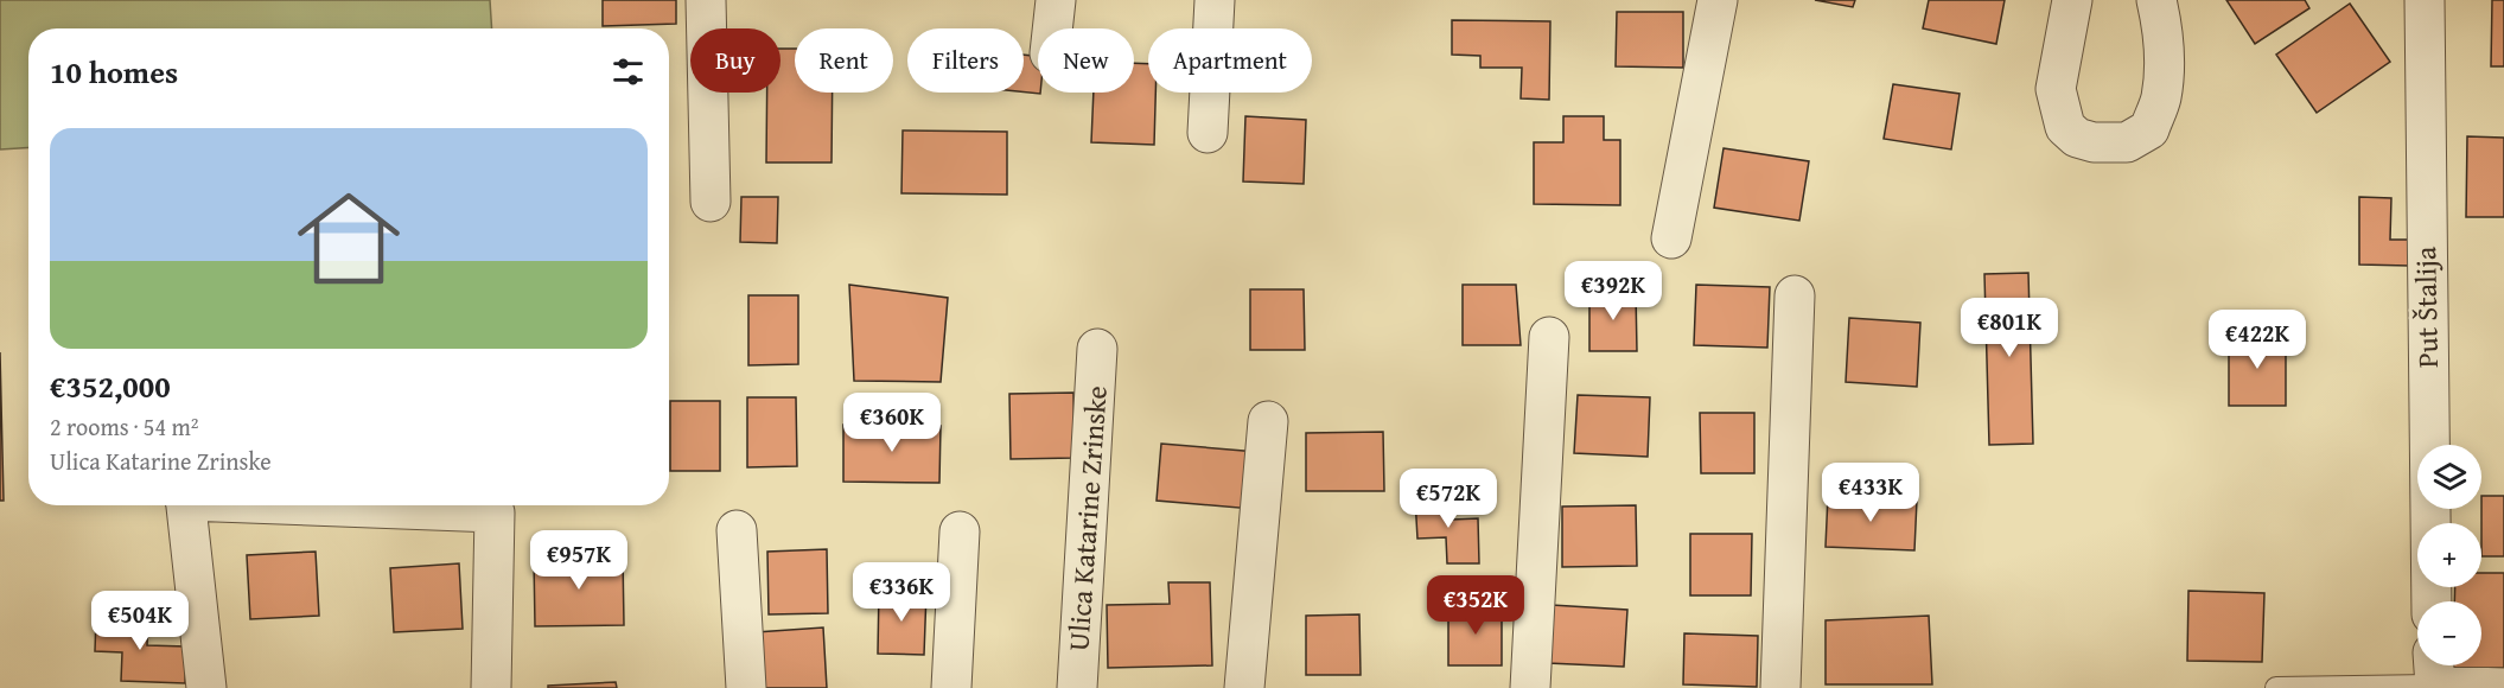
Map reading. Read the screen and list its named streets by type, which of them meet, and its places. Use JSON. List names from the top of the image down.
{
  "streets": {
    "street": ["Put Štalija", "Ulica Katarine Zrinske"]
  },
  "page": {
    "chip": [
      "Buy",
      "Rent",
      "Filters",
      "New",
      "Apartment"
    ],
    "heading": "10 homes",
    "list": [
      {
        "name": "€352,000",
        "note": "2 rooms · 54 m² · Ulica Katarine Zrinske"
      }
    ],
    "price": [
      "€392K",
      "€801K",
      "€422K",
      "€360K",
      "€433K",
      "€572K",
      "€957K",
      "€336K",
      "€352K",
      "€504K"
    ],
    "map_buttons": ["+", "−"]
  }
}
